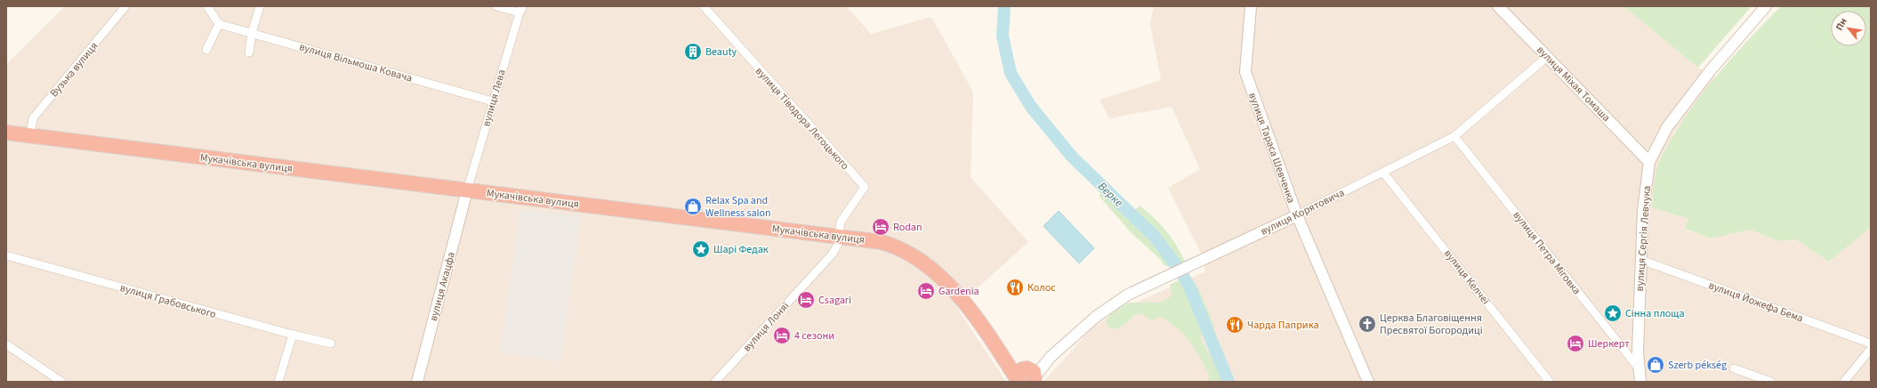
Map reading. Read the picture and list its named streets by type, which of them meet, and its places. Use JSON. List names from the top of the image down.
{
  "streets": {
    "highway": ["Мукачівська вулиця"],
    "street": [
      "вулиця Вільмоша Ковача",
      "Вузька вулиця",
      "вулиця Міхая Томаша",
      "вулиця Лева",
      "вулиця Тіводора Легоцького",
      "вулиця Тараса Шевченка",
      "вулиця Корятовича",
      "вулиця Сергія Левчука",
      "вулиця Петра Міговка",
      "вулиця Келчеї",
      "вулиця Акацфа",
      "вулиця Грабовського",
      "вулиця Йожефа Бема",
      "вулиця Лоняї"
    ]
  },
  "crossings": [
    ["вулиця Вільмоша Ковача", "вулиця Лева"],
    ["Вузька вулиця", "Мукачівська вулиця"],
    ["вулиця Міхая Томаша", "вулиця Корятовича"],
    ["вулиця Міхая Томаша", "вулиця Сергія Левчука"],
    ["вулиця Лева", "Мукачівська вулиця"],
    ["вулиця Лева", "вулиця Акацфа"],
    ["вулиця Тіводора Легоцького", "Мукачівська вулиця"],
    ["вулиця Тіводора Легоцького", "вулиця Лоняї"],
    ["вулиця Тараса Шевченка", "вулиця Корятовича"],
    ["Мукачівська вулиця", "вулиця Корятовича"],
    ["Мукачівська вулиця", "вулиця Акацфа"],
    ["Мукачівська вулиця", "вулиця Лоняї"],
    ["вулиця Корятовича", "вулиця Петра Міговка"],
    ["вулиця Корятовича", "вулиця Келчеї"],
    ["вулиця Сергія Левчука", "вулиця Петра Міговка"],
    ["вулиця Сергія Левчука", "вулиця Йожефа Бема"]
  ],
  "water": ["Верке"],
  "places": {
    "building": ["Beauty"],
    "shop": ["Relax Spa and Wellness salon", "Szerb pékség"],
    "hotel": [
      "Rodan",
      "Gardenia",
      "Csagari",
      "4 сезони",
      "Шеркерт"
    ],
    "place": ["Шарі Федак", "Сінна площа"],
    "restaurant": ["Колос", "Чарда Паприка"],
    "church": ["Церква Благовіщення Пресвятої Богородиці"]
  },
  "north": "top left"
}
